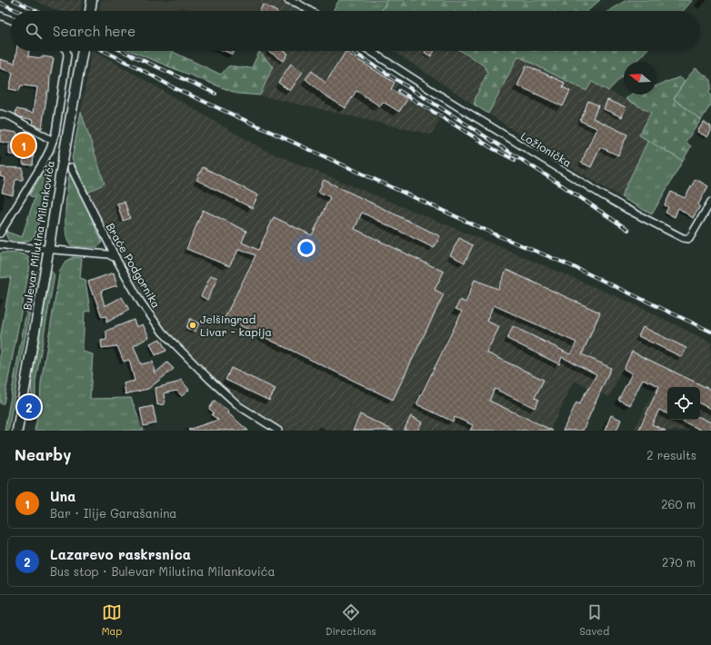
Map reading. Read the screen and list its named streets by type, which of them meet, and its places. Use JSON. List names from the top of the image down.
{
  "streets": {
    "street": ["Ložionička", "Bulevar Milutina Milankovića", "Braće Podgornika"]
  },
  "places": ["Jelšingrad Livar - kapija"],
  "north": "left",
  "page": {
    "search": "Search here",
    "pins": ["1", "2"],
    "heading": ["Nearby", "2 results"],
    "list": [
      {
        "mark": "1",
        "name": "Una",
        "note": "Bar · Ilije Garašanina",
        "value": "260 m"
      },
      {
        "mark": "2",
        "name": "Lazarevo raskrsnica",
        "note": "Bus stop · Bulevar Milutina Milankovića",
        "value": "270 m"
      }
    ],
    "nav": ["Map", "Directions", "Saved"]
  }
}
